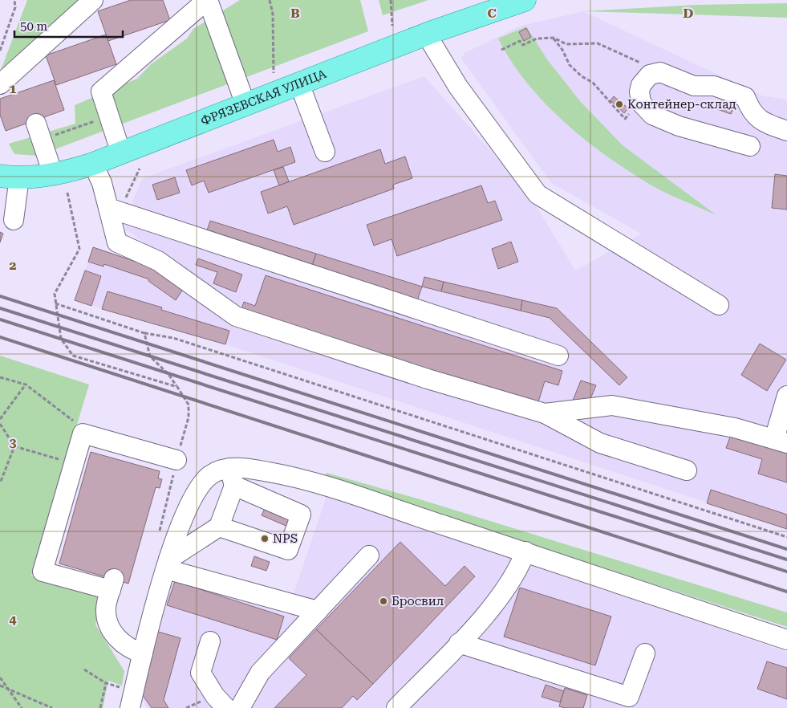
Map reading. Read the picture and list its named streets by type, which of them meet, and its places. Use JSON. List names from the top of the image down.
{
  "streets": {
    "main road": ["ФРЯЗЕВСКАЯ УЛИЦА"]
  },
  "places": ["Контейнер-склад", "NPS", "Бросвил"],
  "scale_bar": "50 m",
  "grid": {
    "columns": ["B", "C", "D"],
    "rows": [
      "1",
      "2",
      "3",
      "4"
    ]
  }
}
